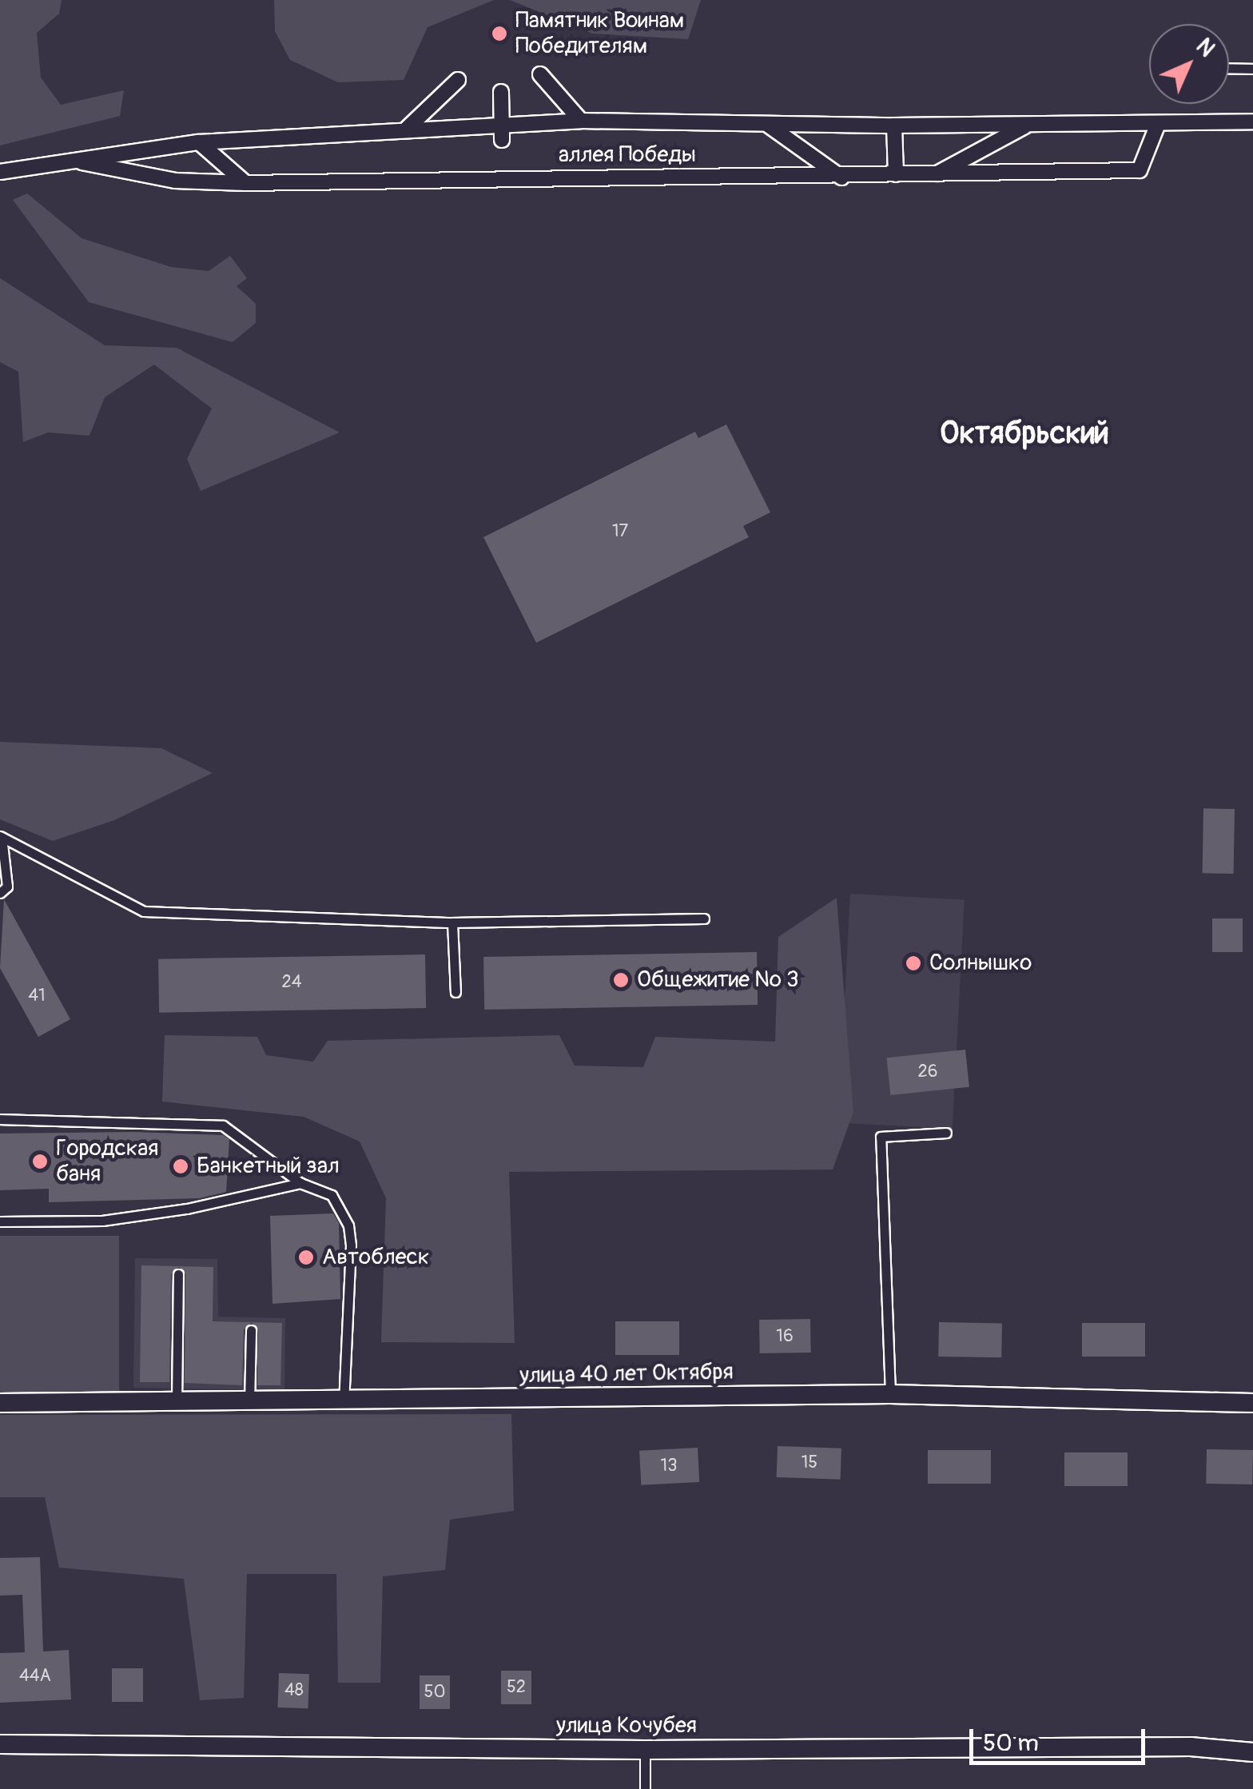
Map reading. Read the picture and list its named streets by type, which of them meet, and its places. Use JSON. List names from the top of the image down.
{
  "streets": {
    "street": ["аллея Победы", "улица 40 лет Октября", "улица Кочубея"]
  },
  "districts": ["Октябрьский"],
  "places": [
    "Памятник Воинам Победителям",
    "Солнышко",
    "Общежитие № 3",
    "Городская баня",
    "Банкетный зал",
    "Автоблеск"
  ],
  "house_numbers": [
    "17",
    "24",
    "41",
    "26",
    "16",
    "15",
    "13",
    "44А",
    "52",
    "48",
    "50"
  ],
  "scale_bar": "50 m",
  "north": "top right"
}
